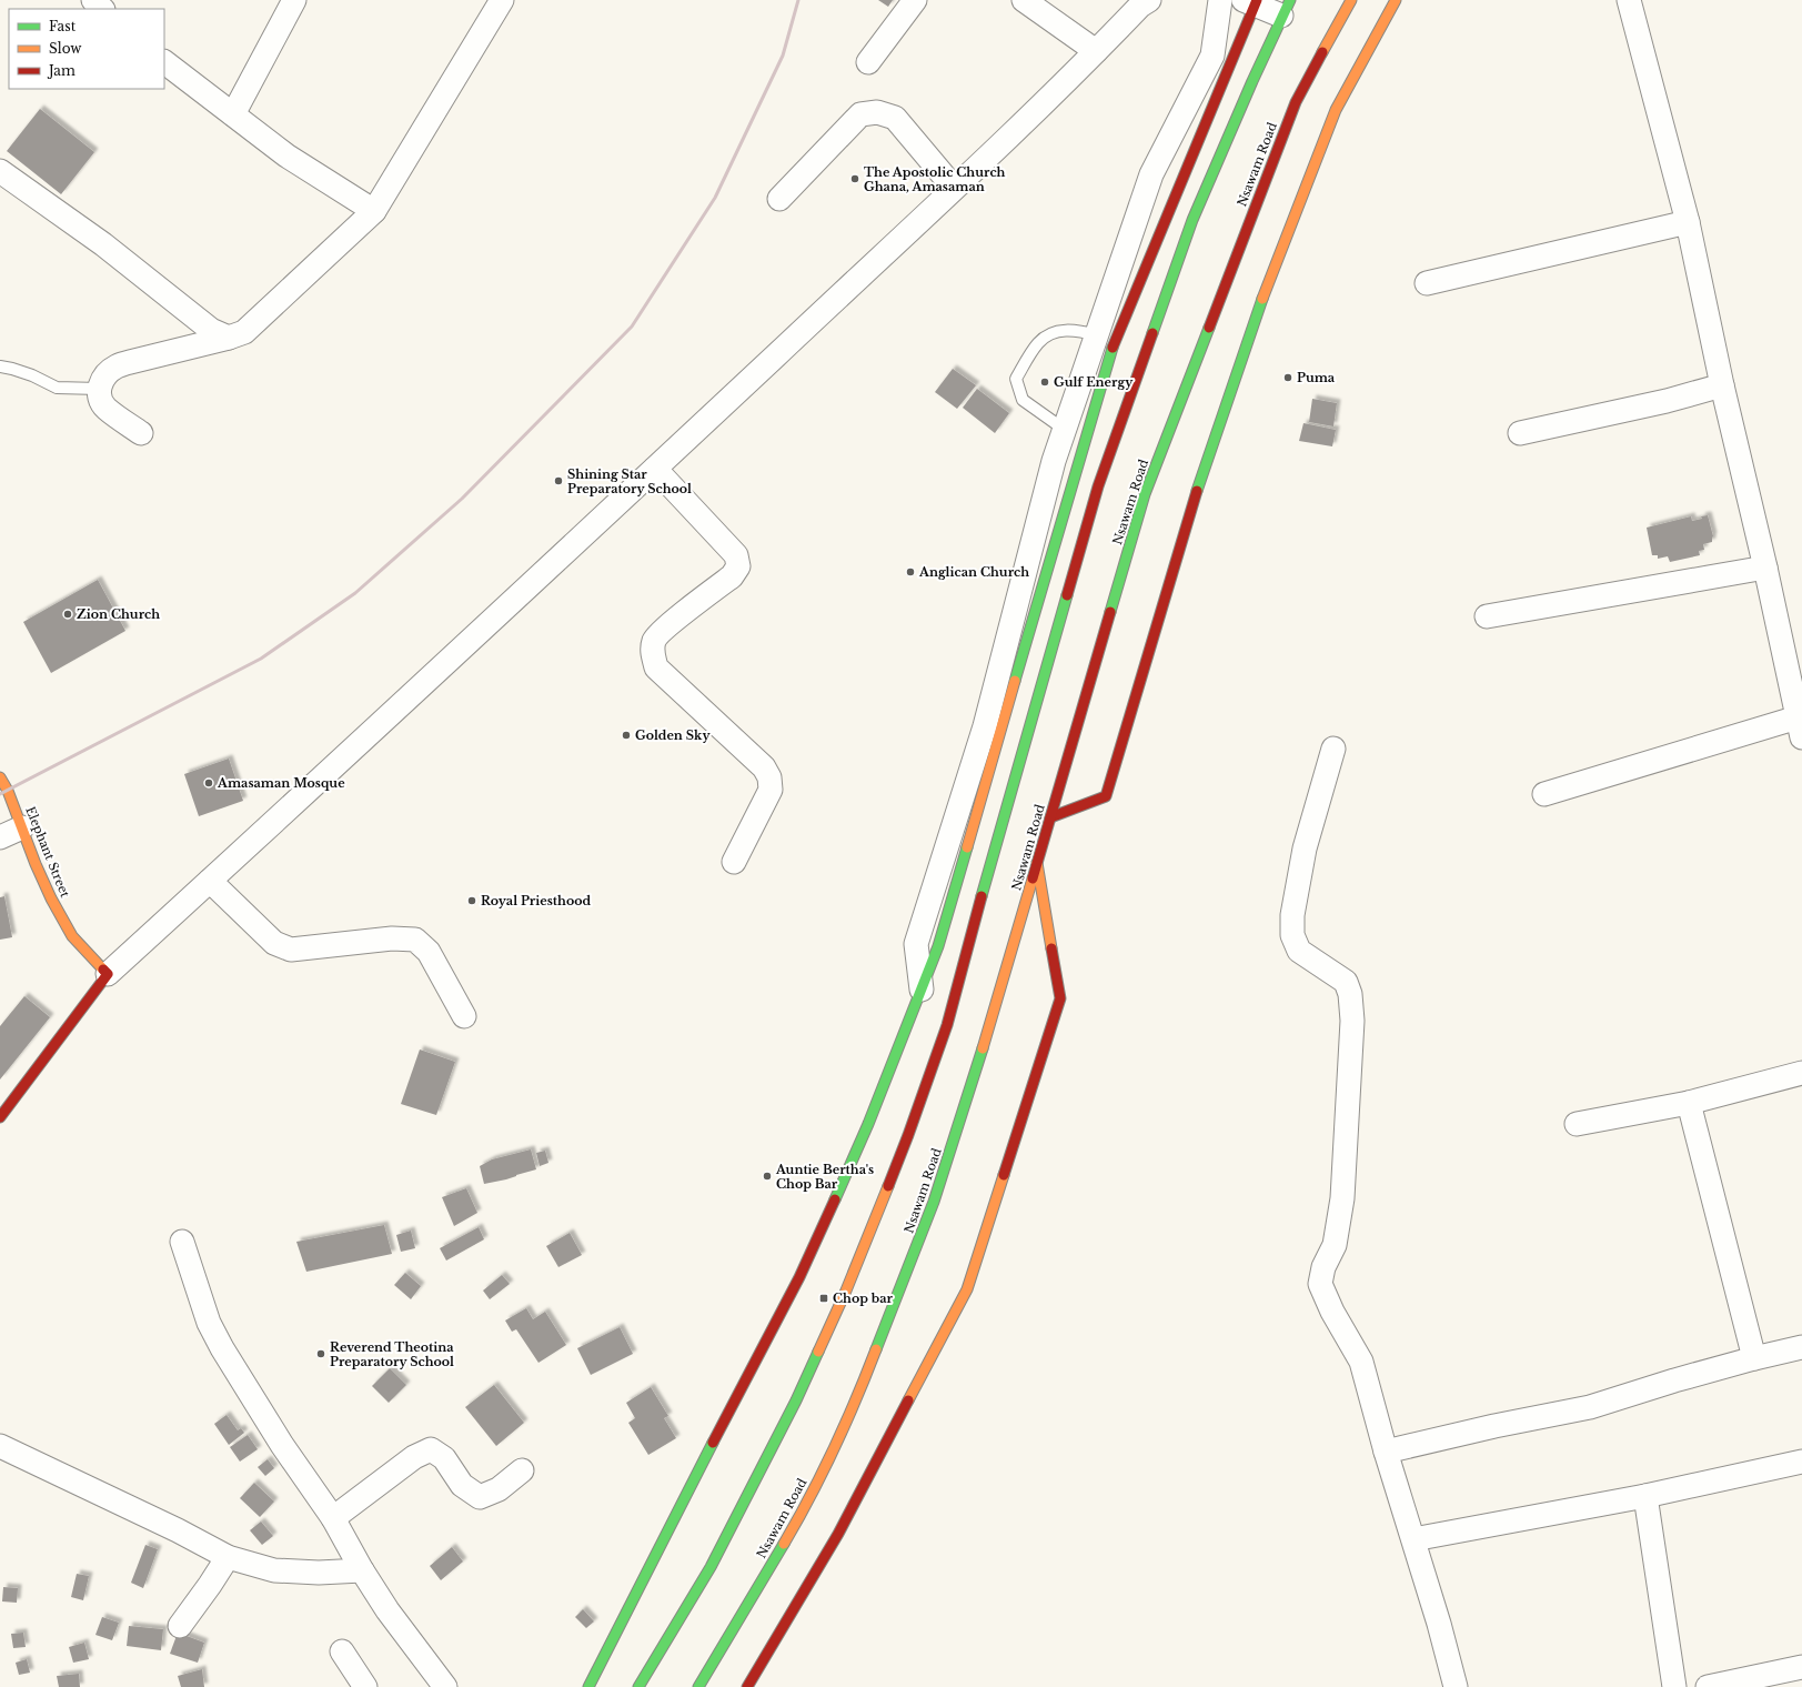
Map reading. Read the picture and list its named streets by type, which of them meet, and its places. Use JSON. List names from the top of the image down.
{
  "streets": {
    "main road": ["Nsawam Road", "Elephant Street"]
  },
  "places": {
    "other": [
      "The Apostolic Church Ghana, Amasaman",
      "Puma",
      "Gulf Energy",
      "Shining Star Preparatory School",
      "Anglican Church",
      "Zion Church",
      "Golden Sky",
      "Amasaman Mosque",
      "Royal Priesthood",
      "Auntie Bertha's Chop Bar",
      "Reverend Theotina Preparatory School"
    ],
    "transit": ["Chop bar"]
  },
  "legend": ["Fast", "Slow", "Jam"]
}
